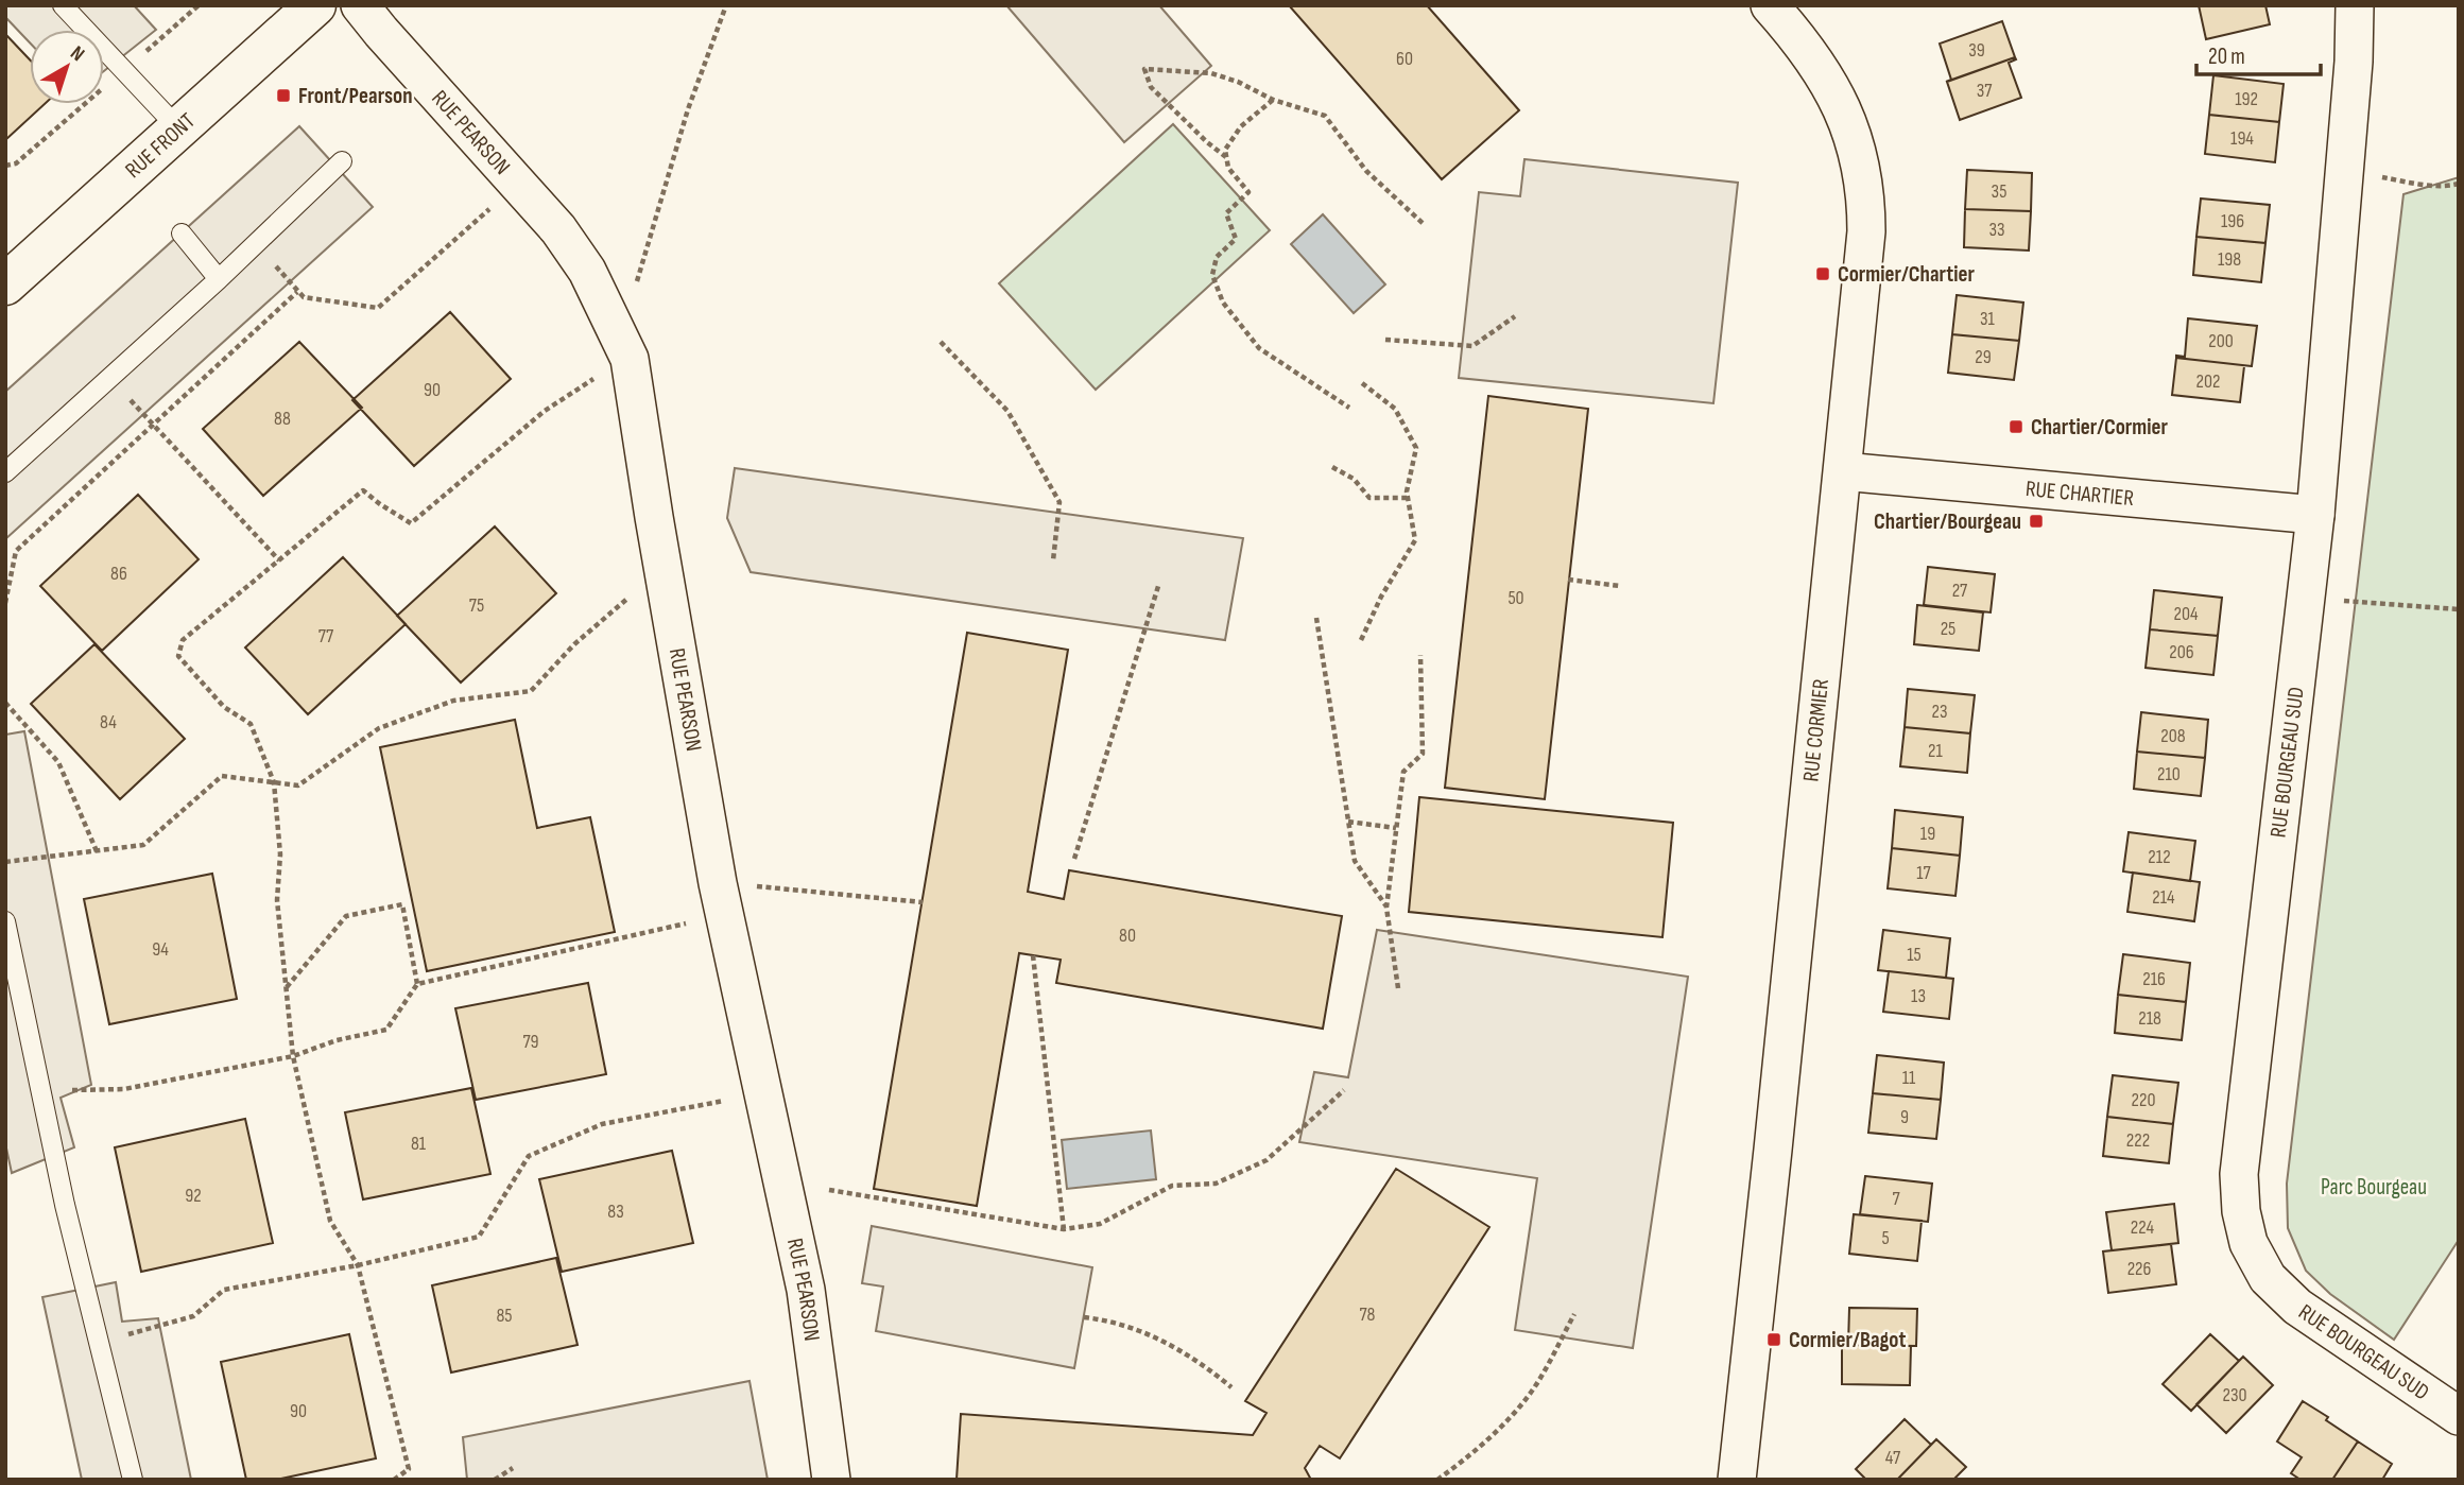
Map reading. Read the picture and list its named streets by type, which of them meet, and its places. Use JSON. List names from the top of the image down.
{
  "streets": {
    "street": [
      "RUE PEARSON",
      "RUE FRONT",
      "RUE CHARTIER",
      "RUE CORMIER",
      "RUE BOURGEAU SUD"
    ]
  },
  "crossings": [
    ["RUE CHARTIER", "RUE CORMIER"],
    ["RUE CHARTIER", "RUE BOURGEAU SUD"]
  ],
  "parks": ["Parc Bourgeau"],
  "places": {
    "transit": [
      "Front/Pearson",
      "Cormier/Chartier",
      "Chartier/Cormier",
      "Chartier/Bourgeau",
      "Cormier/Bagot"
    ]
  },
  "house_numbers": [
    "39",
    "60",
    "37",
    "192",
    "194",
    "35",
    "196",
    "33",
    "198",
    "31",
    "200",
    "29",
    "202",
    "90",
    "88",
    "86",
    "27",
    "50",
    "75",
    "204",
    "25",
    "77",
    "206",
    "23",
    "84",
    "208",
    "21",
    "210",
    "19",
    "212",
    "17",
    "214",
    "80",
    "94",
    "15",
    "216",
    "13",
    "218",
    "79",
    "11",
    "220",
    "9",
    "222",
    "81",
    "92",
    "7",
    "83",
    "224",
    "5",
    "226",
    "78",
    "85",
    "230",
    "90",
    "47"
  ],
  "scale_bar": "20 m",
  "north": "top right"
}
